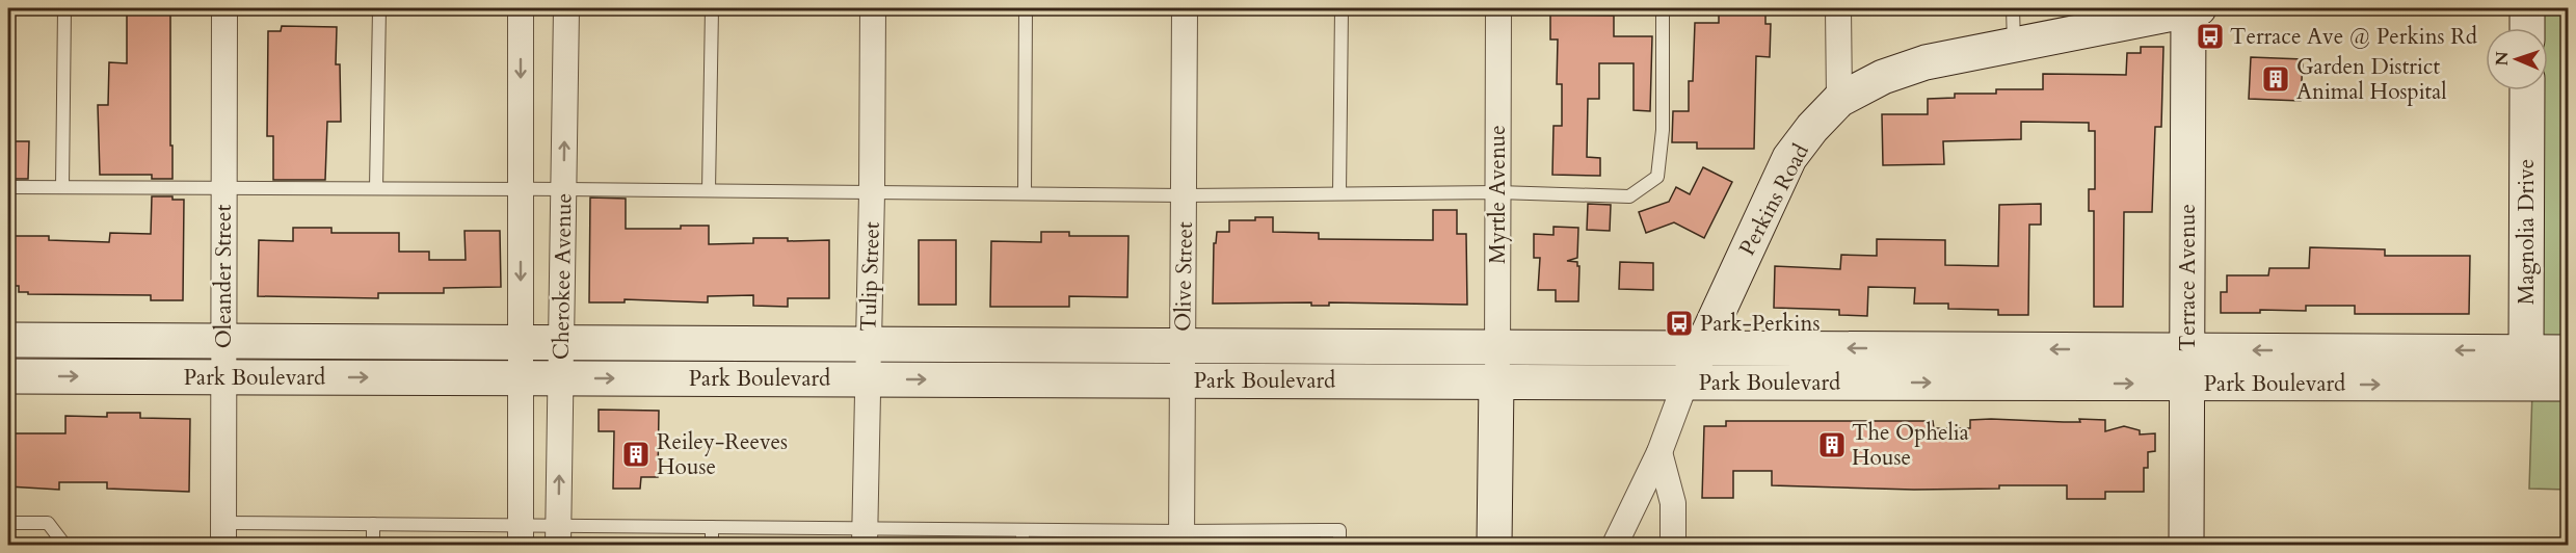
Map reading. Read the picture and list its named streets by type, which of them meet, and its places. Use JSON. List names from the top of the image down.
{
  "streets": {
    "street": [
      "Myrtle Avenue",
      "Perkins Road",
      "Magnolia Drive",
      "Oleander Street",
      "Cherokee Avenue",
      "Tulip Street",
      "Olive Street",
      "Terrace Avenue",
      "Park Boulevard"
    ]
  },
  "crossings": [
    ["Myrtle Avenue", "Park Boulevard"],
    ["Perkins Road", "Terrace Avenue"],
    ["Perkins Road", "Park Boulevard"],
    ["Magnolia Drive", "Park Boulevard"],
    ["Oleander Street", "Park Boulevard"],
    ["Cherokee Avenue", "Park Boulevard"],
    ["Tulip Street", "Park Boulevard"],
    ["Olive Street", "Park Boulevard"],
    ["Terrace Avenue", "Park Boulevard"]
  ],
  "places": {
    "bus stop": ["Terrace Ave @ Perkins Rd", "Park-Perkins"],
    "building": ["Garden District Animal Hospital", "The Ophelia House", "Reiley-Reeves House"]
  },
  "north": "left"
}
